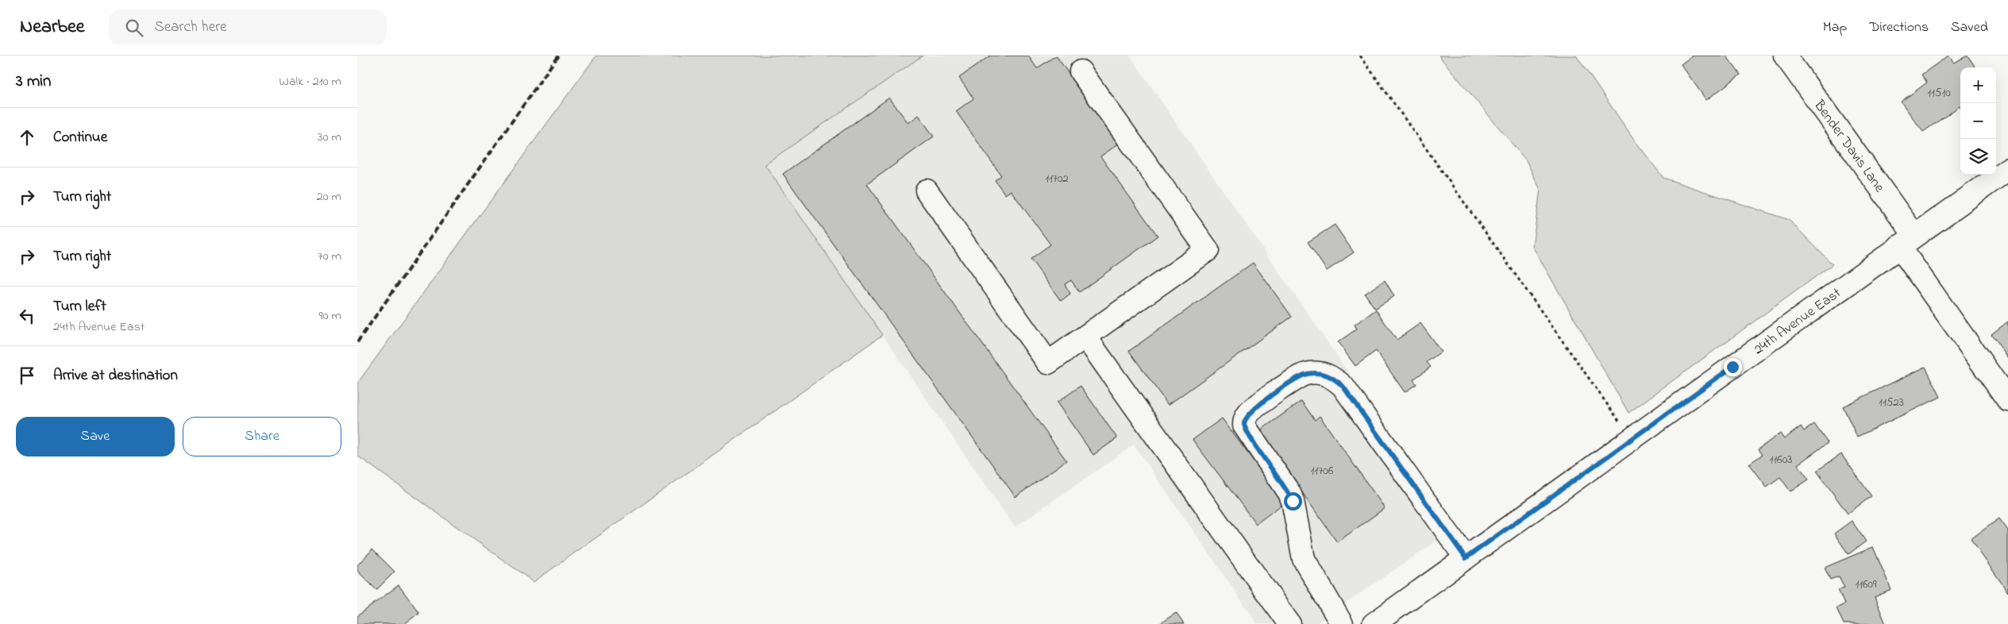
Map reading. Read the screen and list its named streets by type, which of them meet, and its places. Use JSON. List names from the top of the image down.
{
  "streets": {
    "street": ["Bender Davis Lane", "24th Avenue East"]
  },
  "crossings": [
    ["Bender Davis Lane", "24th Avenue East"]
  ],
  "house_numbers": [
    "11510",
    "11702",
    "11523",
    "11603",
    "11706",
    "11609"
  ],
  "page": {
    "header": "Nearbee",
    "search": "Search here",
    "nav": ["Map", "Directions", "Saved"],
    "heading": ["3 min", "Walk · 210 m"],
    "map_buttons": ["+", "−"],
    "list": [
      ["Continue", "30 m"],
      ["Turn right", "20 m"],
      ["Turn right", "70 m"],
      ["Turn left", "24th Avenue East", "90 m"],
      "Arrive at destination"
    ],
    "buttons": ["Save", "Share"]
  }
}
